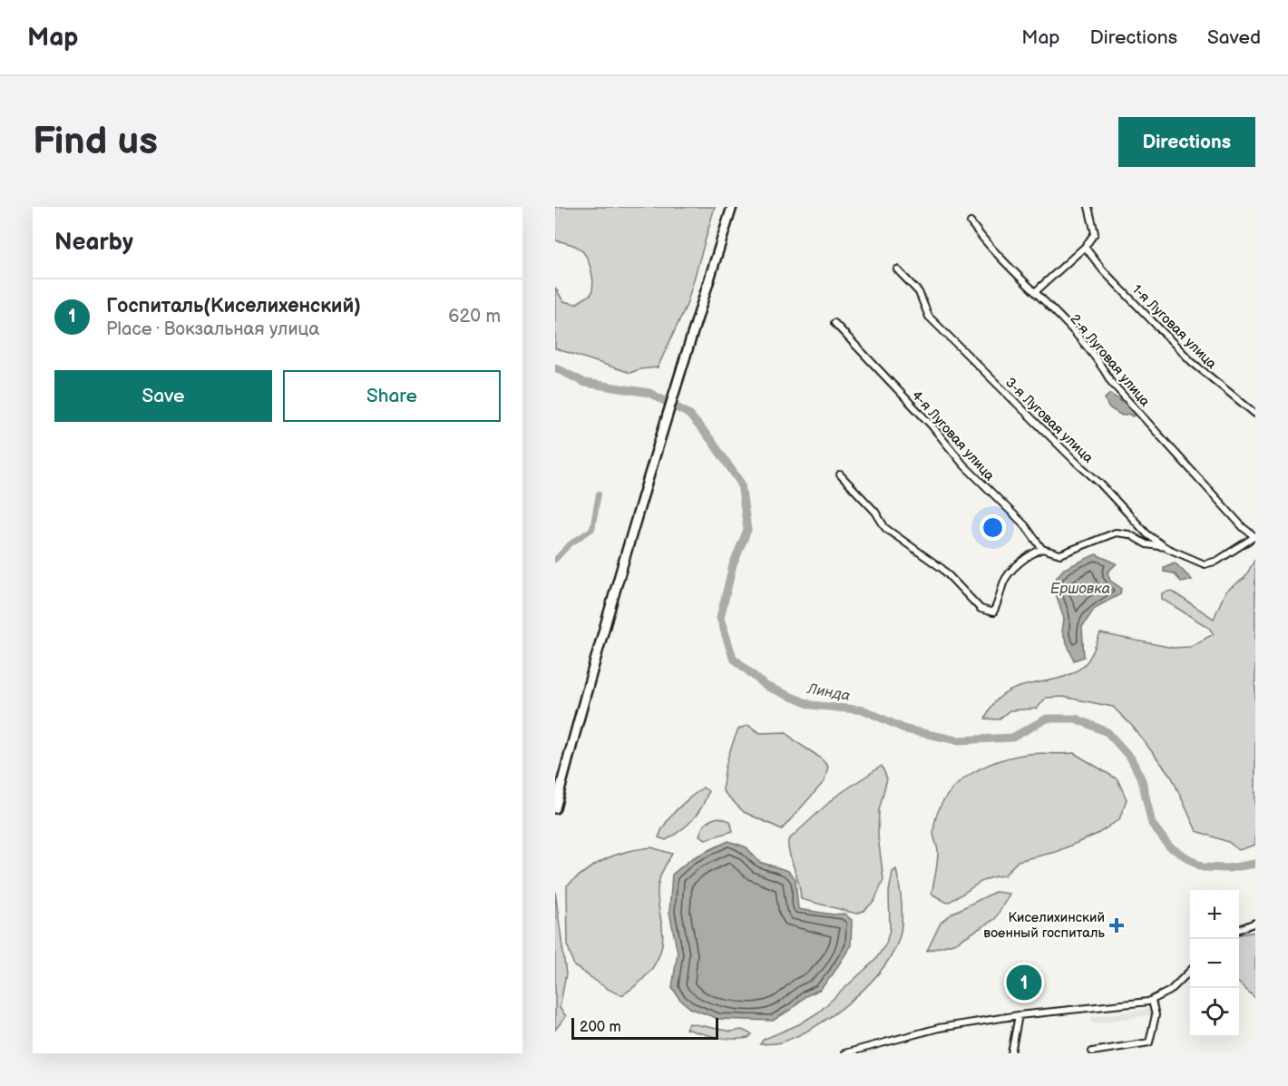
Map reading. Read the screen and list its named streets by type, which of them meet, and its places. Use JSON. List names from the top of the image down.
{
  "streets": {
    "street": [
      "1-я Луговая улица",
      "2-я Луговая улица",
      "3-я Луговая улица",
      "4-я Луговая улица"
    ]
  },
  "crossings": [
    ["2-я Луговая улица", "3-я Луговая улица"]
  ],
  "water": ["Ершовка", "Линда"],
  "places": {
    "health": ["Киселихинский военный госпиталь"]
  },
  "scale_bar": "200 m",
  "page": {
    "header": "Map",
    "nav": ["Map", "Directions", "Saved"],
    "buttons": [
      "Directions",
      ["Save", "Share"]
    ],
    "title": "Find us",
    "heading": "Nearby",
    "list": [
      {
        "mark": "1",
        "name": "Госпиталь(Киселихенский)",
        "note": "Place · Вокзальная улица",
        "value": "620 m"
      }
    ],
    "map_buttons": ["+", "−"],
    "pins": "1",
    "scale": "200 m"
  }
}
